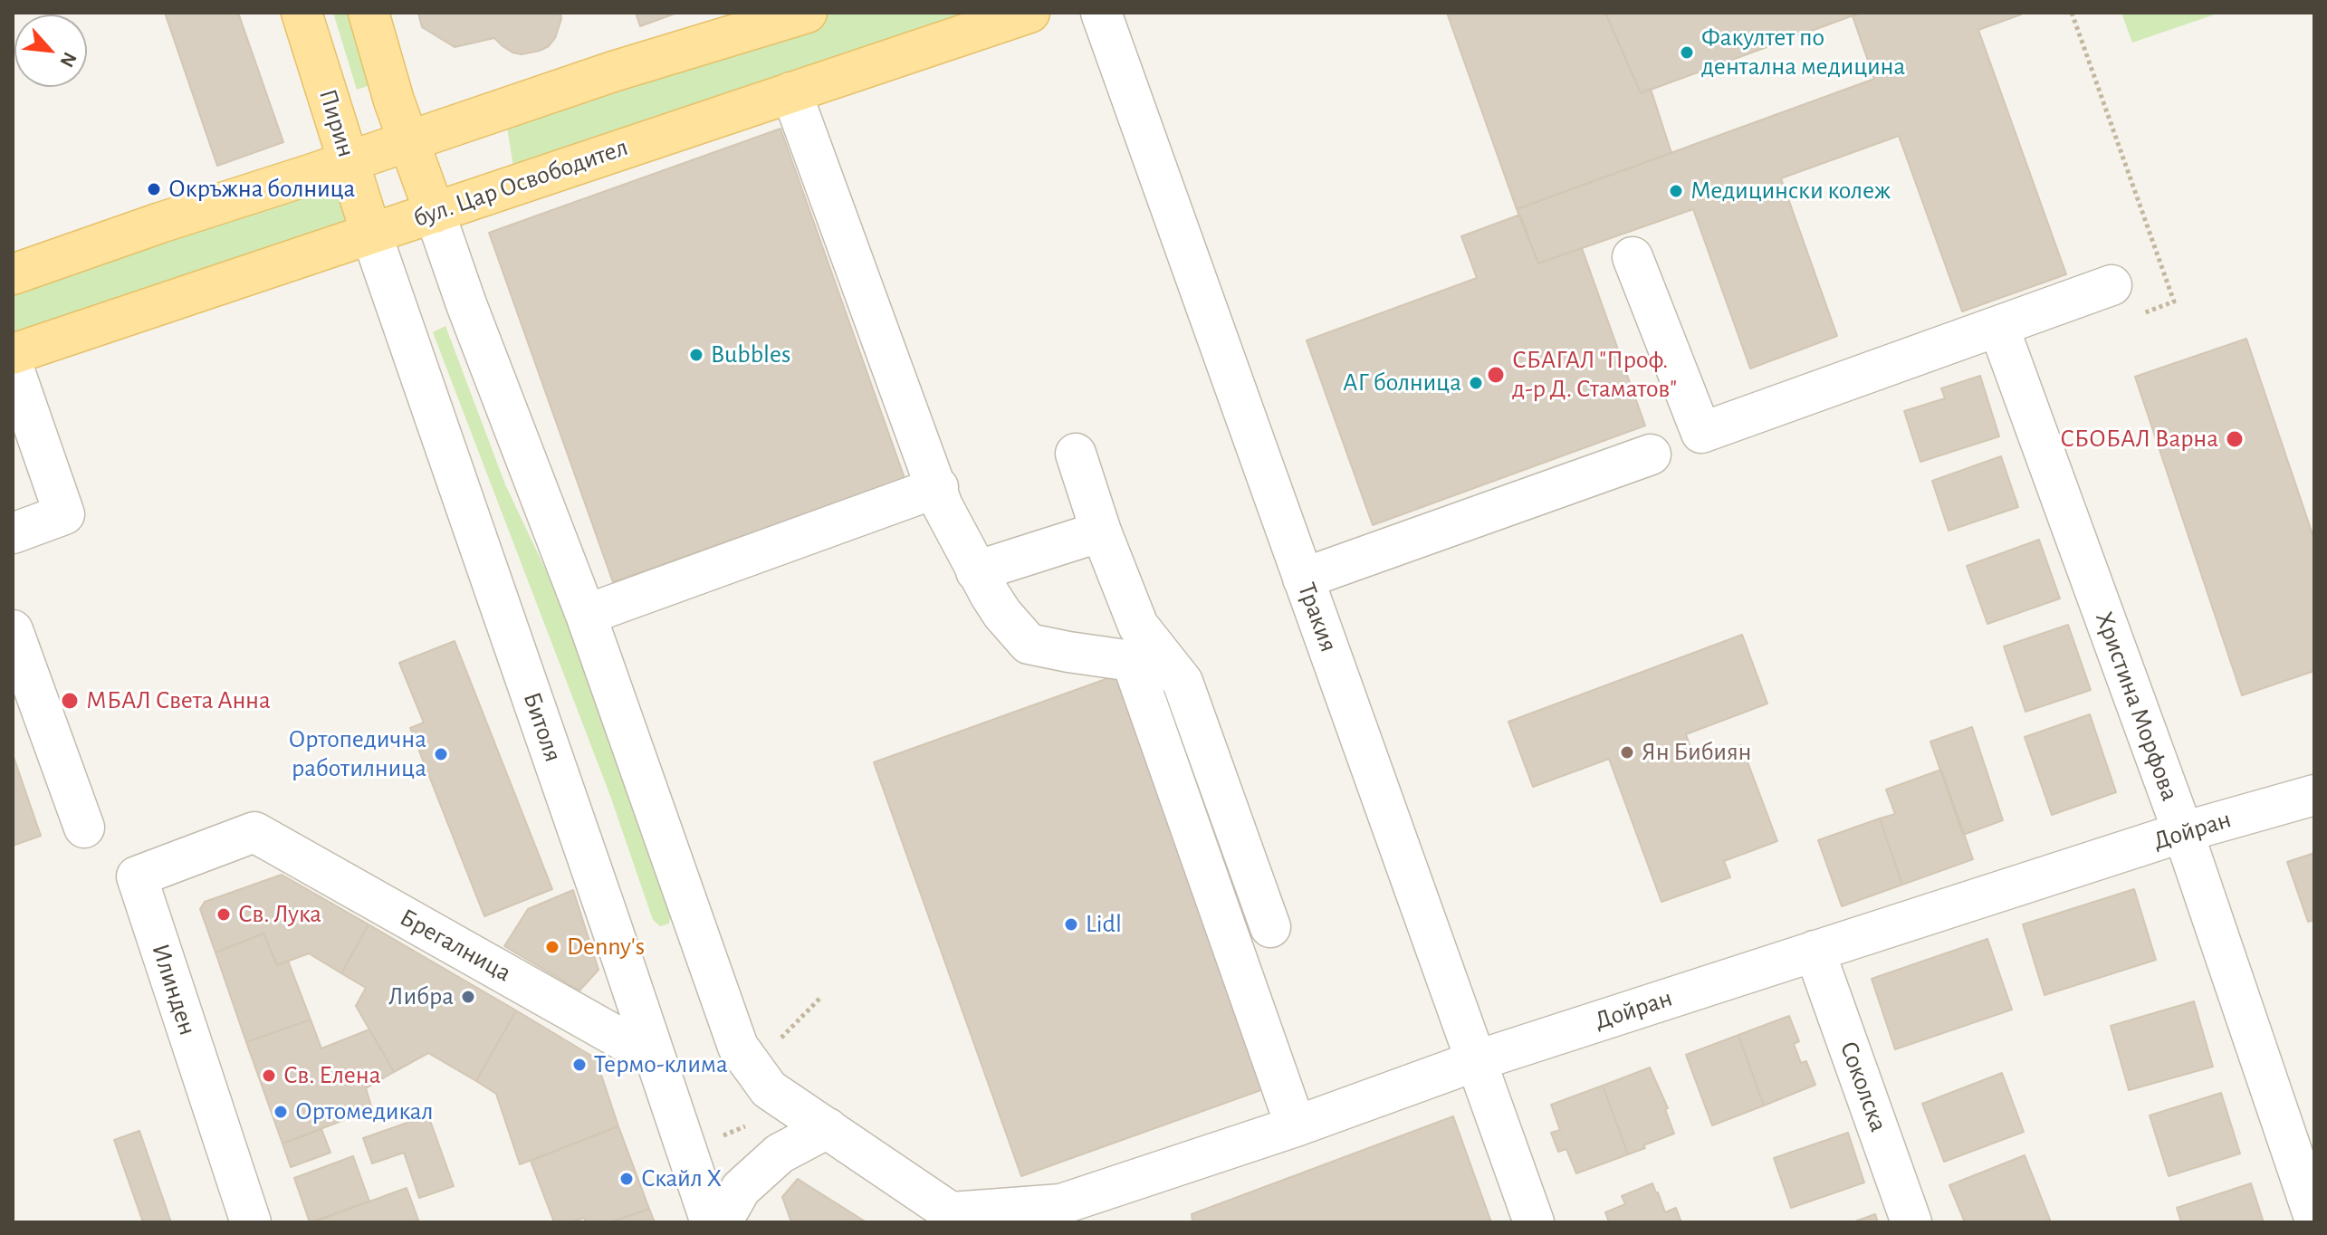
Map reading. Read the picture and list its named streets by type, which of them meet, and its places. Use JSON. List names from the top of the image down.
{
  "streets": {
    "main road": ["Пирин", "бул. Цар Освободител"],
    "street": [
      "Тракия",
      "Христина Морфова",
      "Битоля",
      "Дойран",
      "Брегалница",
      "Илинден",
      "Соколска"
    ]
  },
  "crossings": [
    ["Пирин", "бул. Цар Освободител"],
    ["Пирин", "Битоля"],
    ["бул. Цар Освободител", "Битоля"],
    ["Тракия", "Дойран"],
    ["Христина Морфова", "Дойран"],
    ["Битоля", "Брегалница"],
    ["Дойран", "Соколска"],
    ["Брегалница", "Илинден"]
  ],
  "places": [
    "Факултет по дентална медицина",
    "Окръжна болница",
    "Медицински колеж",
    "Bubbles",
    "СБАГАЛ \"Проф. д-р Д. Стаматов\"",
    "АГ болница",
    "СБОБАЛ Варна",
    "МБАЛ Света Анна",
    "Ян Бибиян",
    "Ортопедична работилница",
    "Св. Лука",
    "Lidl",
    "Denny's",
    "Либра",
    "Термо-клима",
    "Св. Елена",
    "Ортомедикал",
    "Скайл Х"
  ],
  "north": "bottom right"
}
